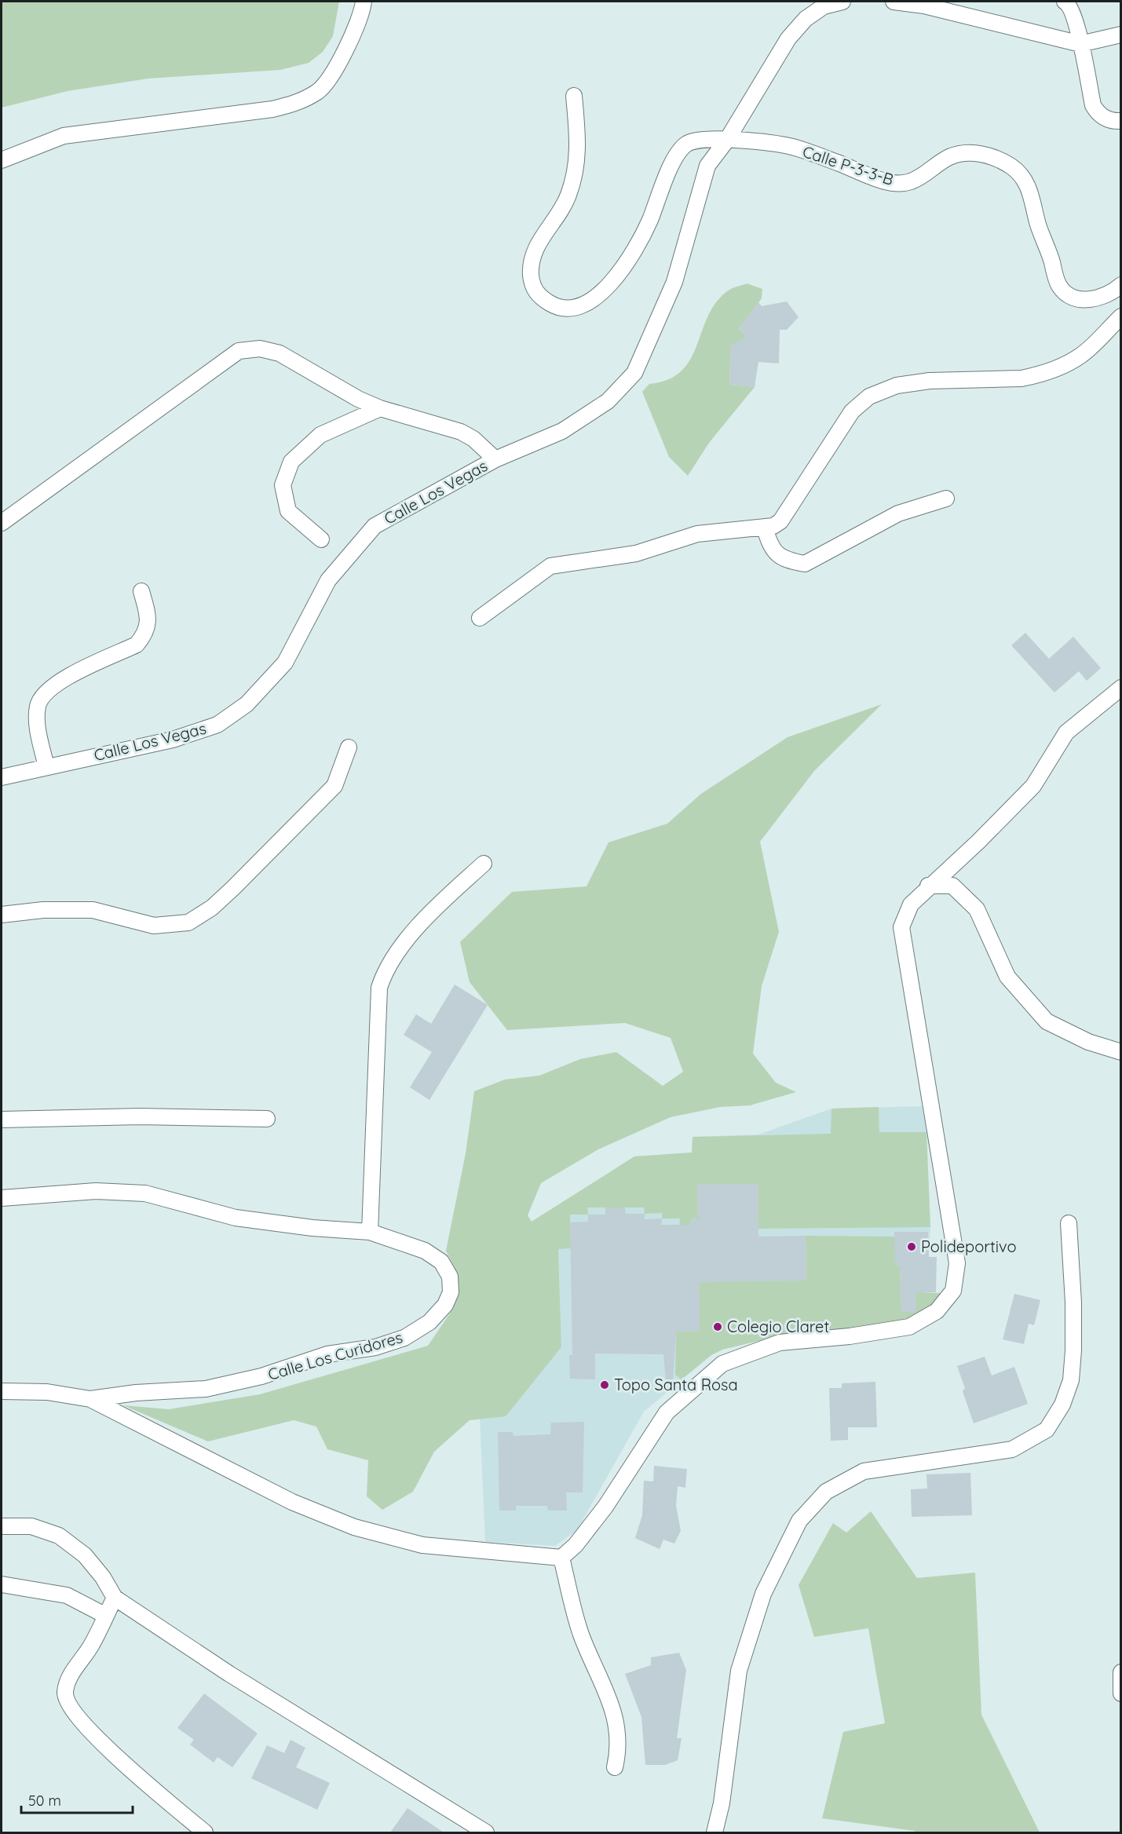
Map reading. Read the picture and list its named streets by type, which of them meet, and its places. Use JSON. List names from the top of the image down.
{
  "streets": {
    "street": ["Calle P-3-3-B", "Calle Los Vegas", "Calle Los Curidores"]
  },
  "crossings": [
    ["Calle P-3-3-B", "Calle Los Vegas"]
  ],
  "places": ["Polideportivo", "Colegio Claret", "Topo Santa Rosa"],
  "scale_bar": "50 m"
}
